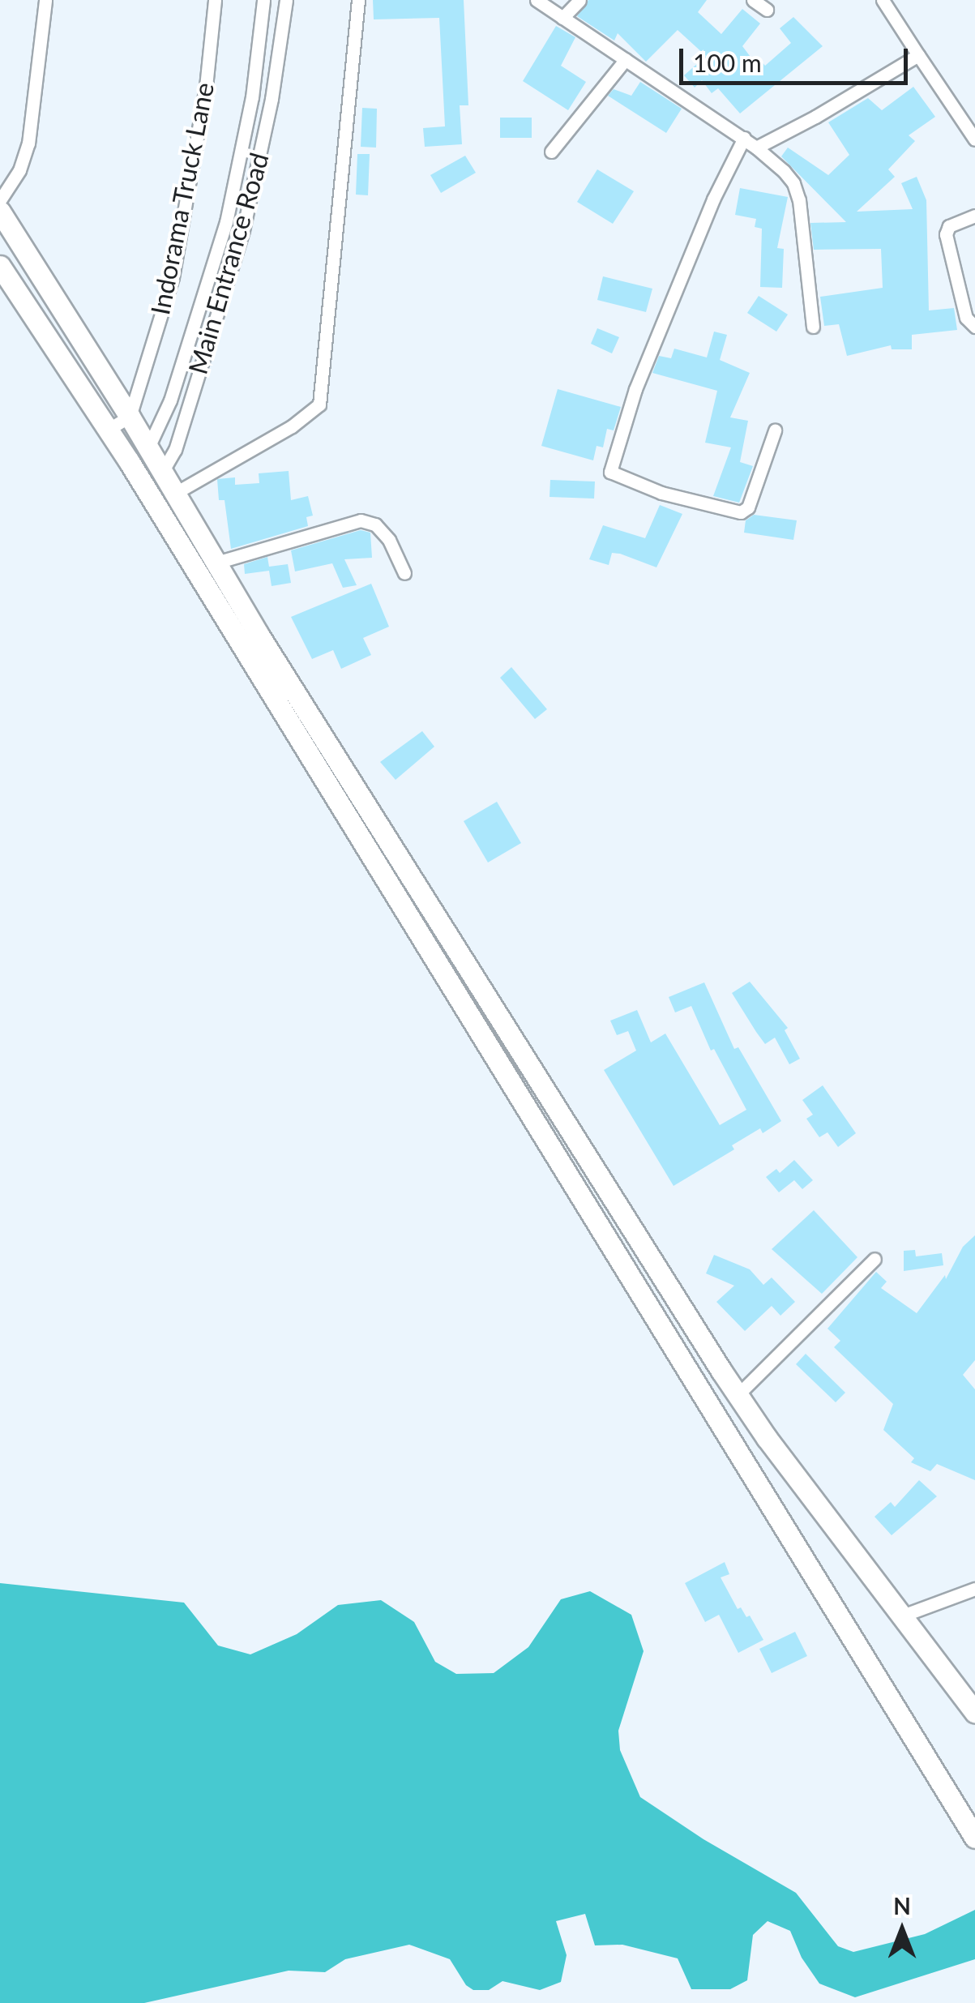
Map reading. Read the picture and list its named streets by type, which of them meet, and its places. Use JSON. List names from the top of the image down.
{
  "streets": {
    "street": ["Indorama Truck Lane", "Main Entrance Road"]
  },
  "scale_bar": "100 m",
  "north": "top"
}
